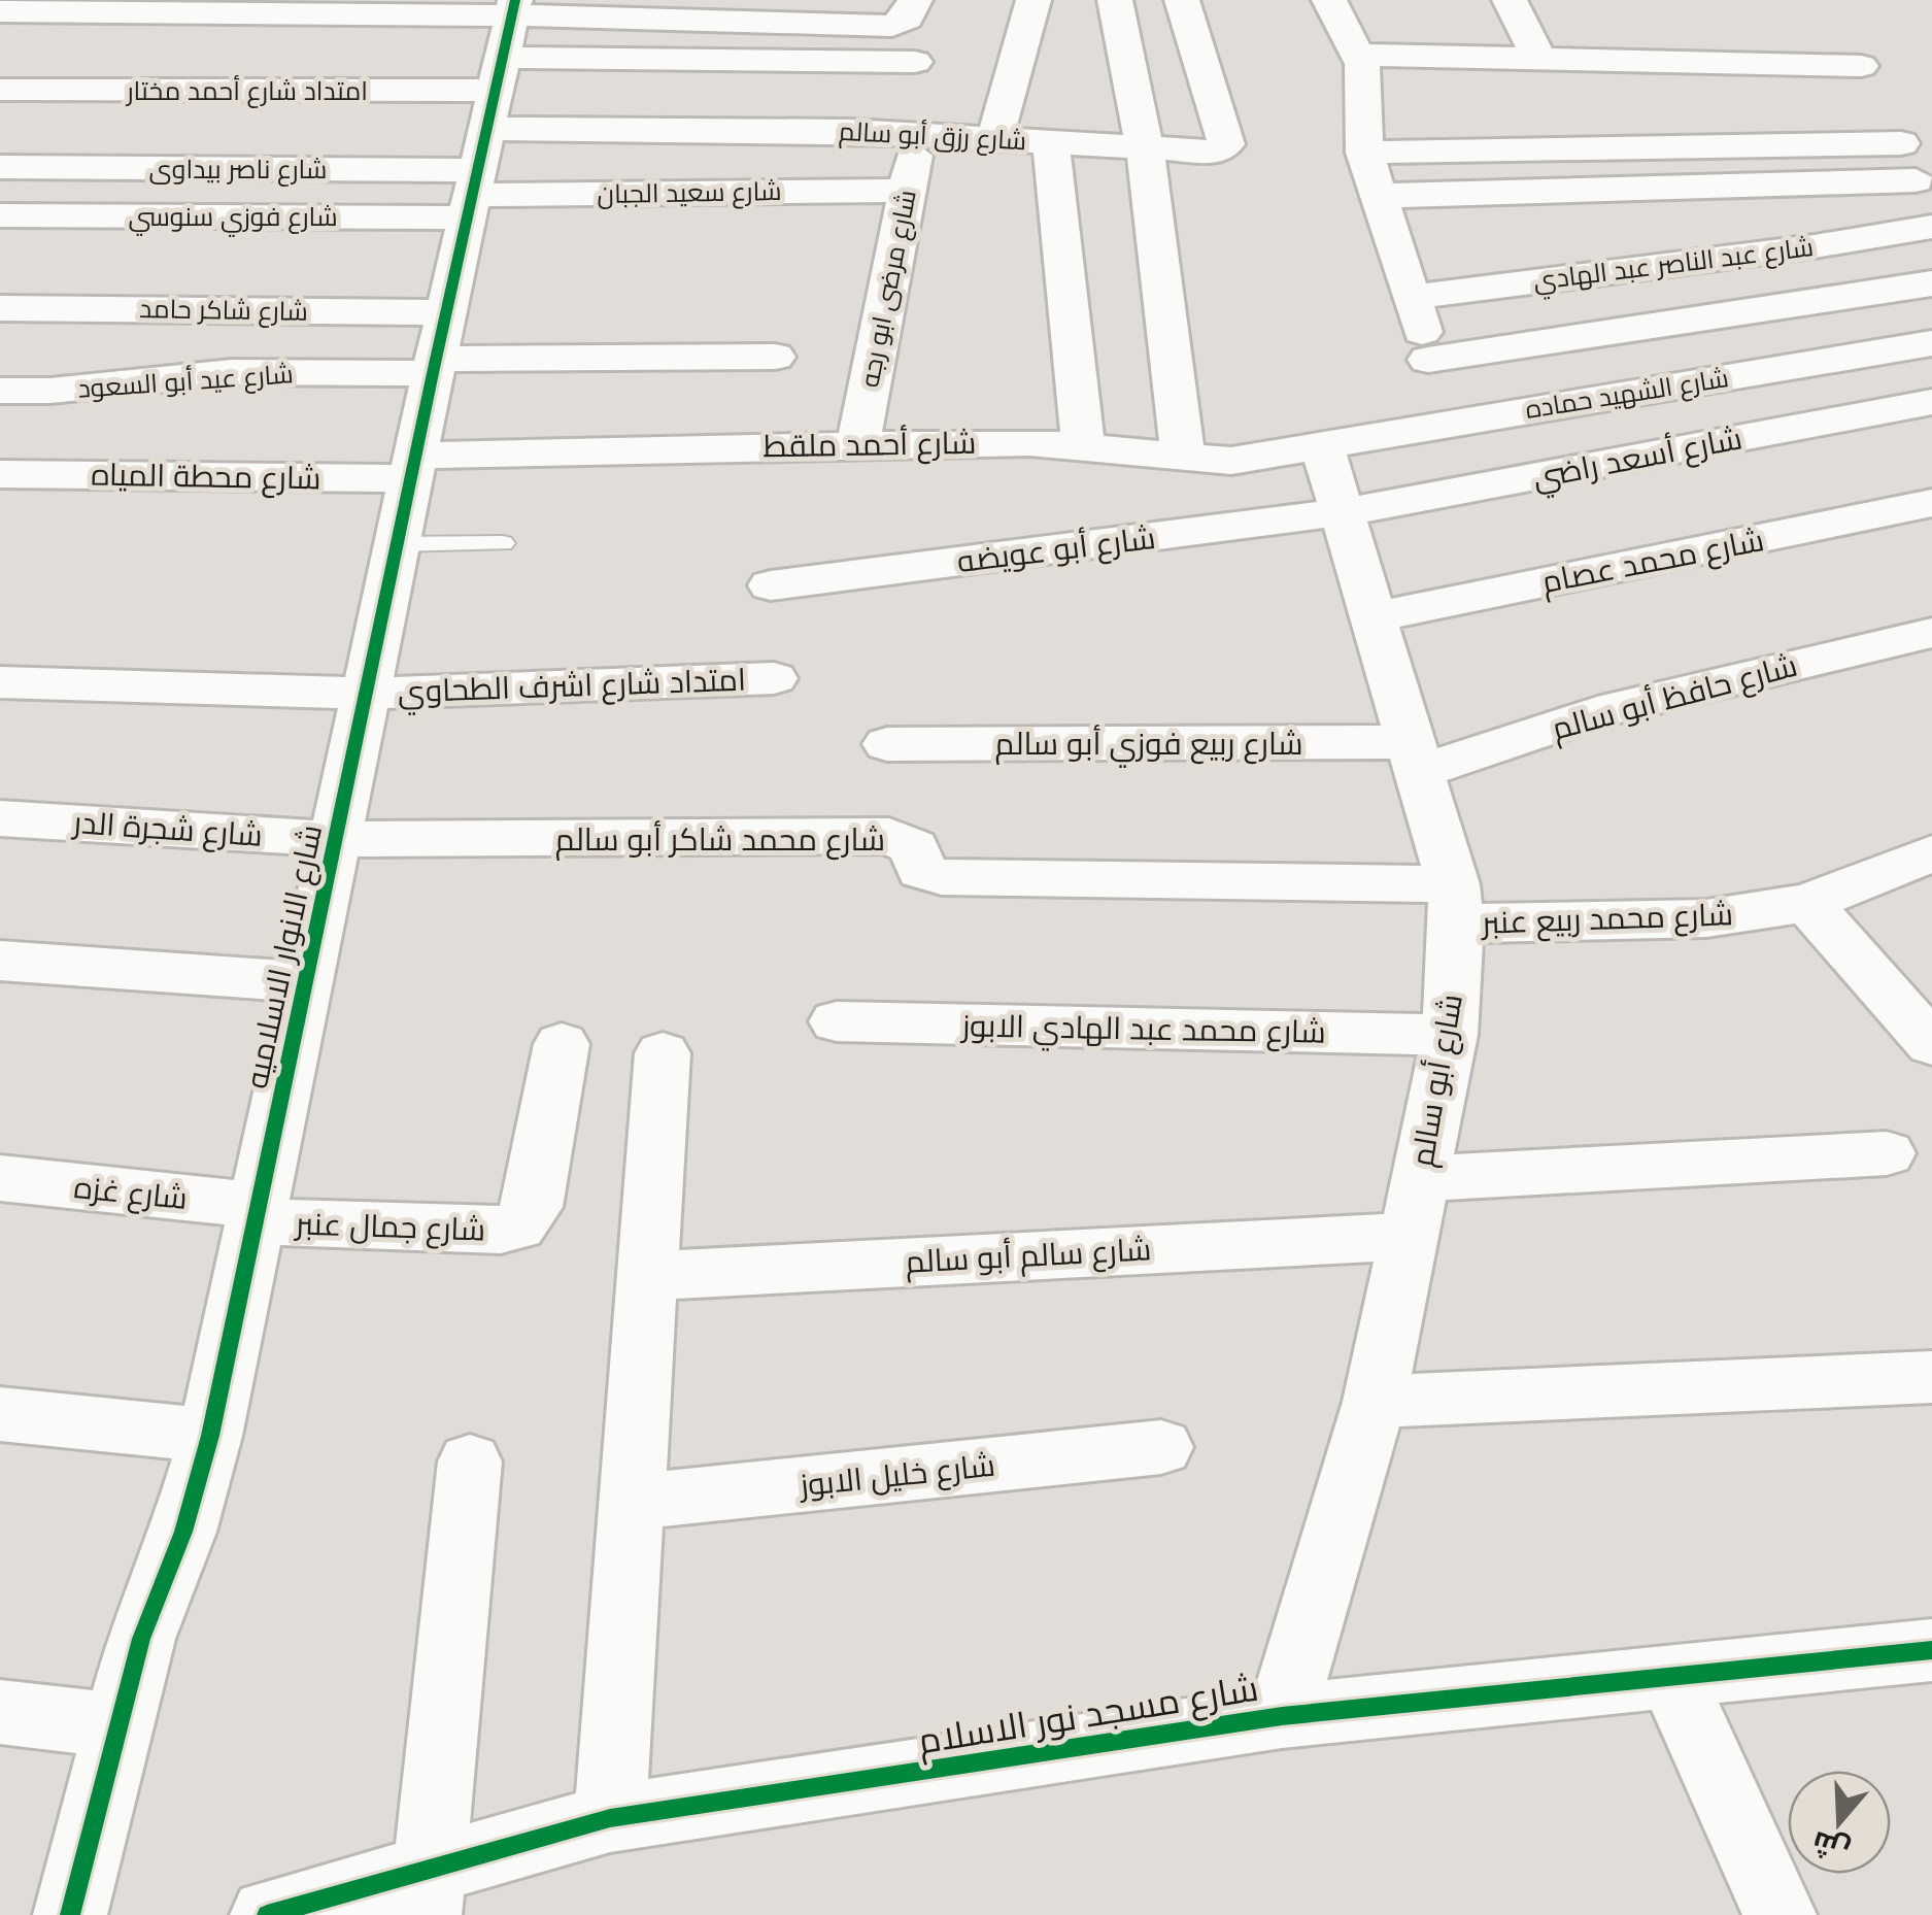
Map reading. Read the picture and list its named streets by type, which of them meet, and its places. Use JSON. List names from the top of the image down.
{
  "streets": {
    "street": [
      "امتداد شارع أحمد مختار",
      "شارع رزق أبو سالم",
      "شارع ناصر بيداوى",
      "شارع سعيد الجبان",
      "شارع فوزي سنوسي",
      "شارع عبد الناصر عبد الهادي",
      "شارع مرضى ابو رجه",
      "شارع شاكر حامد",
      "شارع عيد أبو السعود",
      "شارع الشهيد حماده",
      "شارع أحمد ملقط",
      "شارع أسعد راضي",
      "شارع محطة المياه",
      "شارع أبو عويضه",
      "شارع محمد عصام",
      "امتداد شارع اشرف الطحاوي",
      "شارع حافظ أبو سالم",
      "شارع ربيع فوزي أبو سالم",
      "شارع شجرة الدر",
      "شارع محمد شاكر أبو سالم",
      "شارع محمد ربيع عنبر",
      "شارع الانوار الاسلاميه",
      "شارع محمد عبد الهادي الابوز",
      "شارع أبو سالم",
      "شارع غزه",
      "شارع جمال عنبر",
      "شارع سالم أبو سالم",
      "شارع خليل الابوز",
      "شارع مسجد نور الاسلام"
    ]
  },
  "crossings": [
    ["امتداد شارع أحمد مختار", "شارع رزق أبو سالم"],
    ["امتداد شارع أحمد مختار", "شارع ناصر بيداوى"],
    ["امتداد شارع أحمد مختار", "شارع سعيد الجبان"],
    ["امتداد شارع أحمد مختار", "شارع فوزي سنوسي"],
    ["امتداد شارع أحمد مختار", "شارع الانوار الاسلاميه"],
    ["شارع رزق أبو سالم", "شارع ناصر بيداوى"],
    ["شارع رزق أبو سالم", "شارع سعيد الجبان"],
    ["شارع رزق أبو سالم", "شارع فوزي سنوسي"],
    ["شارع رزق أبو سالم", "شارع مرضى ابو رجه"],
    ["شارع رزق أبو سالم", "شارع الانوار الاسلاميه"],
    ["شارع ناصر بيداوى", "شارع سعيد الجبان"],
    ["شارع ناصر بيداوى", "شارع فوزي سنوسي"],
    ["شارع ناصر بيداوى", "شارع الانوار الاسلاميه"],
    ["شارع سعيد الجبان", "شارع فوزي سنوسي"],
    ["شارع سعيد الجبان", "شارع مرضى ابو رجه"],
    ["شارع سعيد الجبان", "شارع الانوار الاسلاميه"],
    ["شارع فوزي سنوسي", "شارع الانوار الاسلاميه"],
    ["شارع مرضى ابو رجه", "شارع أحمد ملقط"],
    ["شارع شاكر حامد", "شارع عيد أبو السعود"],
    ["شارع شاكر حامد", "شارع الانوار الاسلاميه"],
    ["شارع عيد أبو السعود", "شارع الانوار الاسلاميه"],
    ["شارع الشهيد حماده", "شارع أحمد ملقط"],
    ["شارع الشهيد حماده", "شارع أبو سالم"],
    ["شارع أحمد ملقط", "شارع محطة المياه"],
    ["شارع أحمد ملقط", "شارع الانوار الاسلاميه"],
    ["شارع أحمد ملقط", "شارع أبو سالم"],
    ["شارع أسعد راضي", "شارع أبو عويضه"],
    ["شارع أسعد راضي", "شارع أبو سالم"],
    ["شارع محطة المياه", "شارع الانوار الاسلاميه"],
    ["شارع أبو عويضه", "شارع أبو سالم"],
    ["شارع محمد عصام", "شارع أبو سالم"],
    ["امتداد شارع اشرف الطحاوي", "شارع الانوار الاسلاميه"],
    ["شارع حافظ أبو سالم", "شارع ربيع فوزي أبو سالم"],
    ["شارع حافظ أبو سالم", "شارع أبو سالم"],
    ["شارع ربيع فوزي أبو سالم", "شارع أبو سالم"],
    ["شارع شجرة الدر", "شارع محمد شاكر أبو سالم"],
    ["شارع شجرة الدر", "شارع الانوار الاسلاميه"],
    ["شارع محمد شاكر أبو سالم", "شارع محمد ربيع عنبر"],
    ["شارع محمد شاكر أبو سالم", "شارع الانوار الاسلاميه"],
    ["شارع محمد شاكر أبو سالم", "شارع أبو سالم"],
    ["شارع محمد ربيع عنبر", "شارع أبو سالم"],
    ["شارع الانوار الاسلاميه", "شارع غزه"],
    ["شارع الانوار الاسلاميه", "شارع جمال عنبر"],
    ["شارع محمد عبد الهادي الابوز", "شارع أبو سالم"],
    ["شارع أبو سالم", "شارع سالم أبو سالم"],
    ["شارع أبو سالم", "شارع مسجد نور الاسلام"],
    ["شارع غزه", "شارع جمال عنبر"]
  ],
  "north": "bottom"
}
